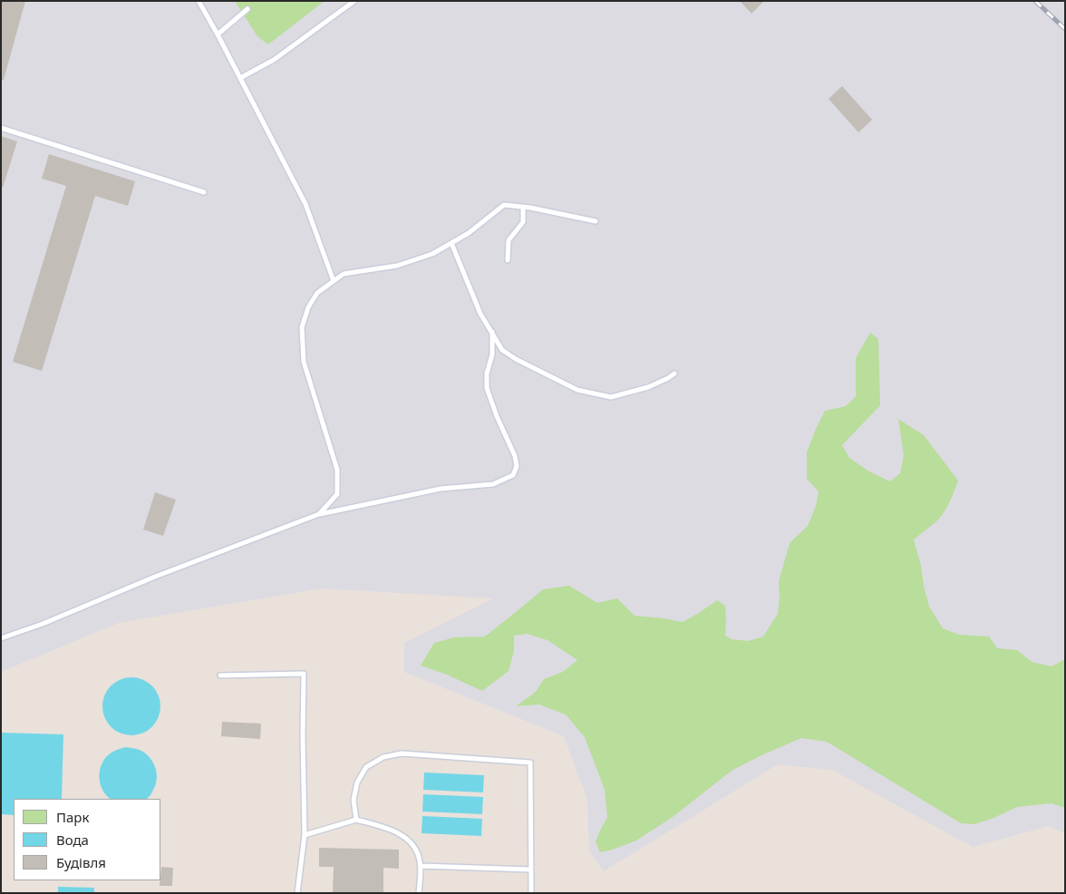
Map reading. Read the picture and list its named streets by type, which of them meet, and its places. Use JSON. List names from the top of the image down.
{
  "legend": ["Парк", "Вода", "Будівля"]
}
